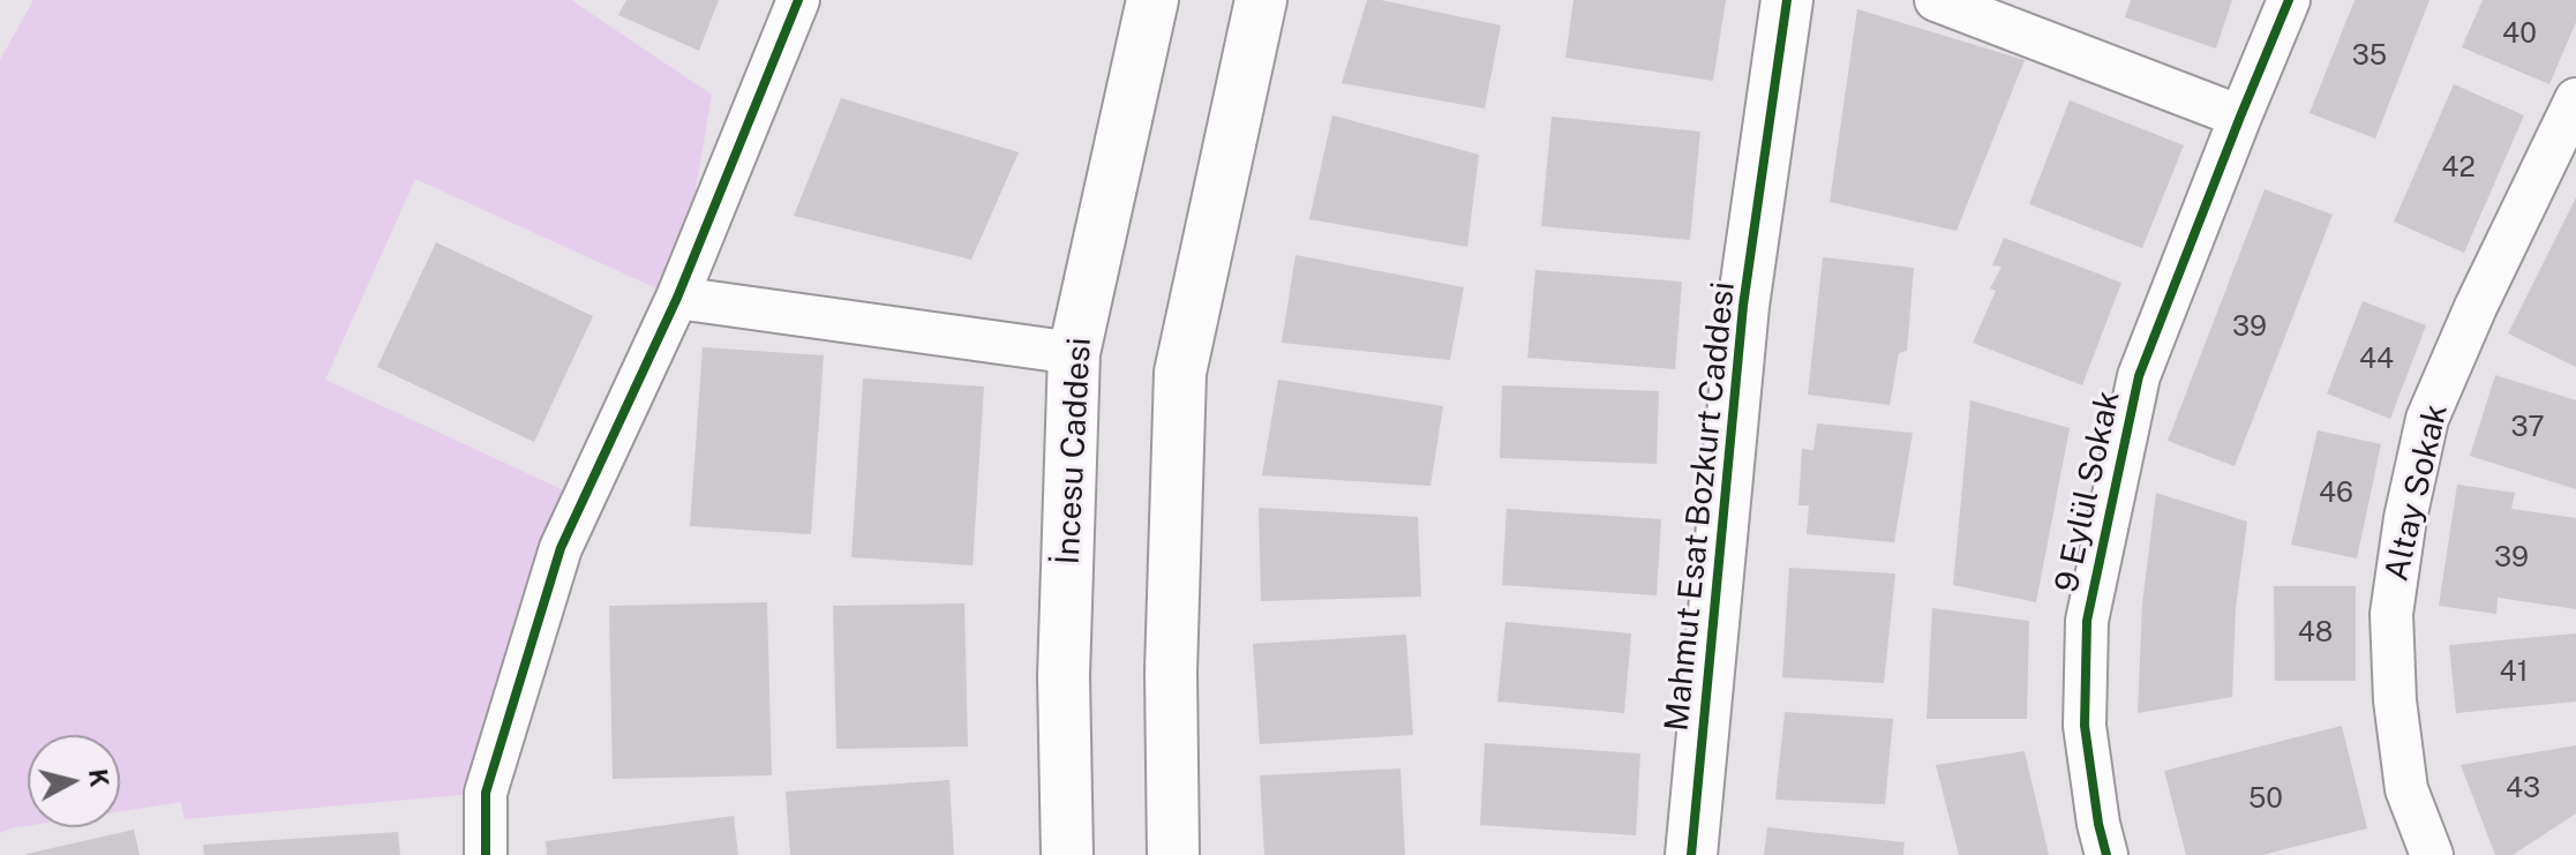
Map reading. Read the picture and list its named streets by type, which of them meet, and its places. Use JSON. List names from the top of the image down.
{
  "streets": {
    "main road": ["İncesu Caddesi", "Mahmut Esat Bozkurt Caddesi"],
    "street": ["9 Eylül Sokak", "Altay Sokak"]
  },
  "house_numbers": [
    "40",
    "35",
    "42",
    "39",
    "44",
    "37",
    "46",
    "39",
    "48",
    "41",
    "43",
    "50"
  ],
  "north": "right"
}
